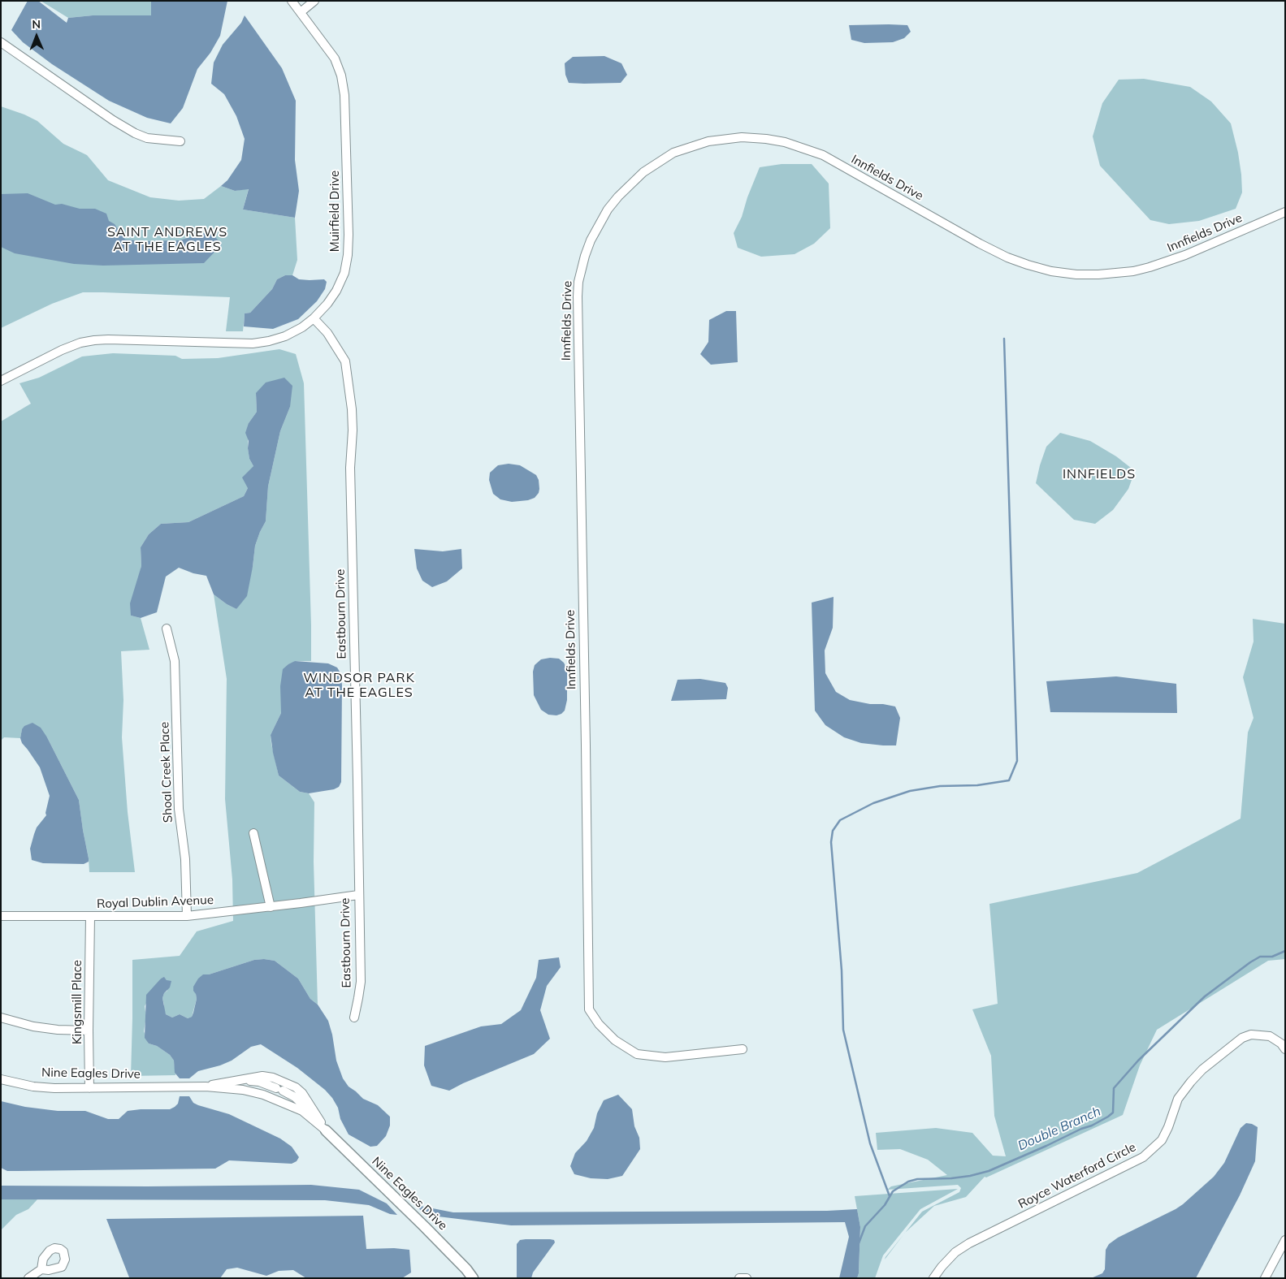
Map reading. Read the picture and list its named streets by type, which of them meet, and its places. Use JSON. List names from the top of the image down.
{
  "streets": {
    "street": [
      "Innfields Drive",
      "Muirfield Drive",
      "Eastbourn Drive",
      "Shoal Creek Place",
      "Royal Dublin Avenue",
      "Kingsmill Place",
      "Nine Eagles Drive",
      "Royce Waterford Circle"
    ]
  },
  "crossings": [
    ["Muirfield Drive", "Eastbourn Drive"],
    ["Eastbourn Drive", "Royal Dublin Avenue"],
    ["Shoal Creek Place", "Royal Dublin Avenue"],
    ["Royal Dublin Avenue", "Kingsmill Place"],
    ["Kingsmill Place", "Nine Eagles Drive"]
  ],
  "districts": ["SAINT ANDREWS AT THE EAGLES", "INNFIELDS", "WINDSOR PARK AT THE EAGLES"],
  "water": ["Double Branch"],
  "north": "top"
}
